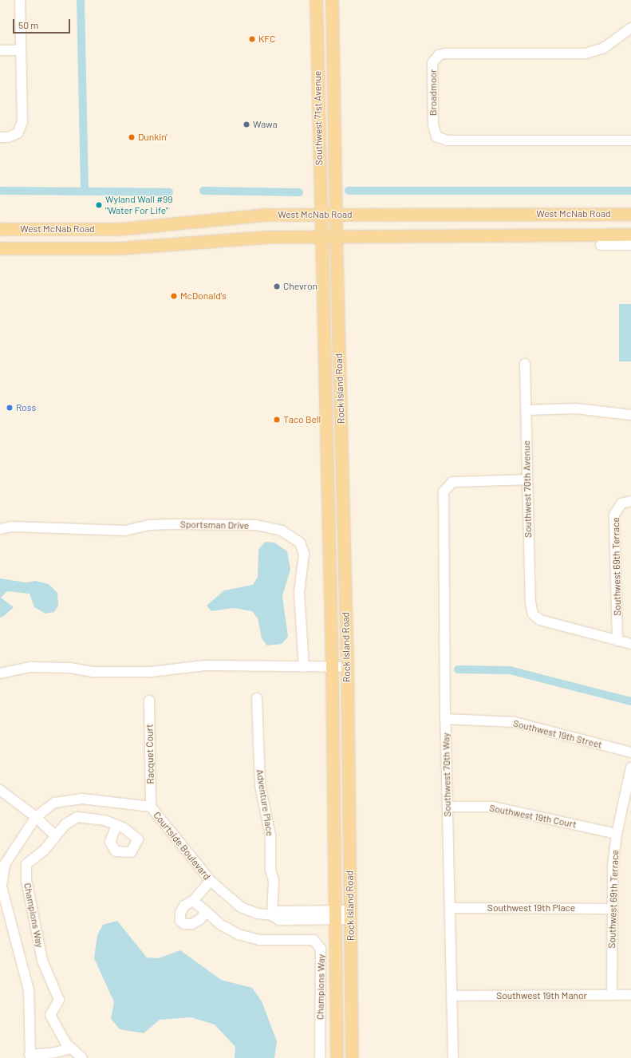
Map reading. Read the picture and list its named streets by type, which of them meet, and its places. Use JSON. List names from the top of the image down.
{
  "streets": {
    "main road": ["Southwest 71st Avenue", "West McNab Road", "Rock Island Road"],
    "street": [
      "Broadmoor",
      "Southwest 70th Avenue",
      "Sportsman Drive",
      "Southwest 69th Terrace",
      "Southwest 19th Street",
      "Racquet Court",
      "Southwest 70th Way",
      "Adventure Place",
      "Southwest 19th Court",
      "Courtside Boulevard",
      "Southwest 19th Place",
      "Champions Way",
      "Southwest 19th Manor"
    ]
  },
  "crossings": [
    ["Southwest 71st Avenue", "West McNab Road"],
    ["Southwest 71st Avenue", "Rock Island Road"],
    ["West McNab Road", "Rock Island Road"],
    ["Rock Island Road", "Courtside Boulevard"],
    ["Southwest 70th Avenue", "Southwest 69th Terrace"],
    ["Southwest 70th Avenue", "Southwest 70th Way"],
    ["Southwest 69th Terrace", "Southwest 19th Court"],
    ["Southwest 69th Terrace", "Southwest 19th Place"],
    ["Southwest 69th Terrace", "Southwest 19th Manor"],
    ["Southwest 19th Street", "Southwest 70th Way"],
    ["Racquet Court", "Courtside Boulevard"],
    ["Southwest 70th Way", "Southwest 19th Court"],
    ["Southwest 70th Way", "Southwest 19th Place"],
    ["Southwest 70th Way", "Southwest 19th Manor"],
    ["Adventure Place", "Courtside Boulevard"]
  ],
  "places": [
    "KFC",
    "Wawa",
    "Dunkin'",
    "Wyland Wall #99 \"Water For Life\"",
    "Chevron",
    "McDonald's",
    "Ross",
    "Taco Bell"
  ],
  "scale_bar": "50 m"
}
